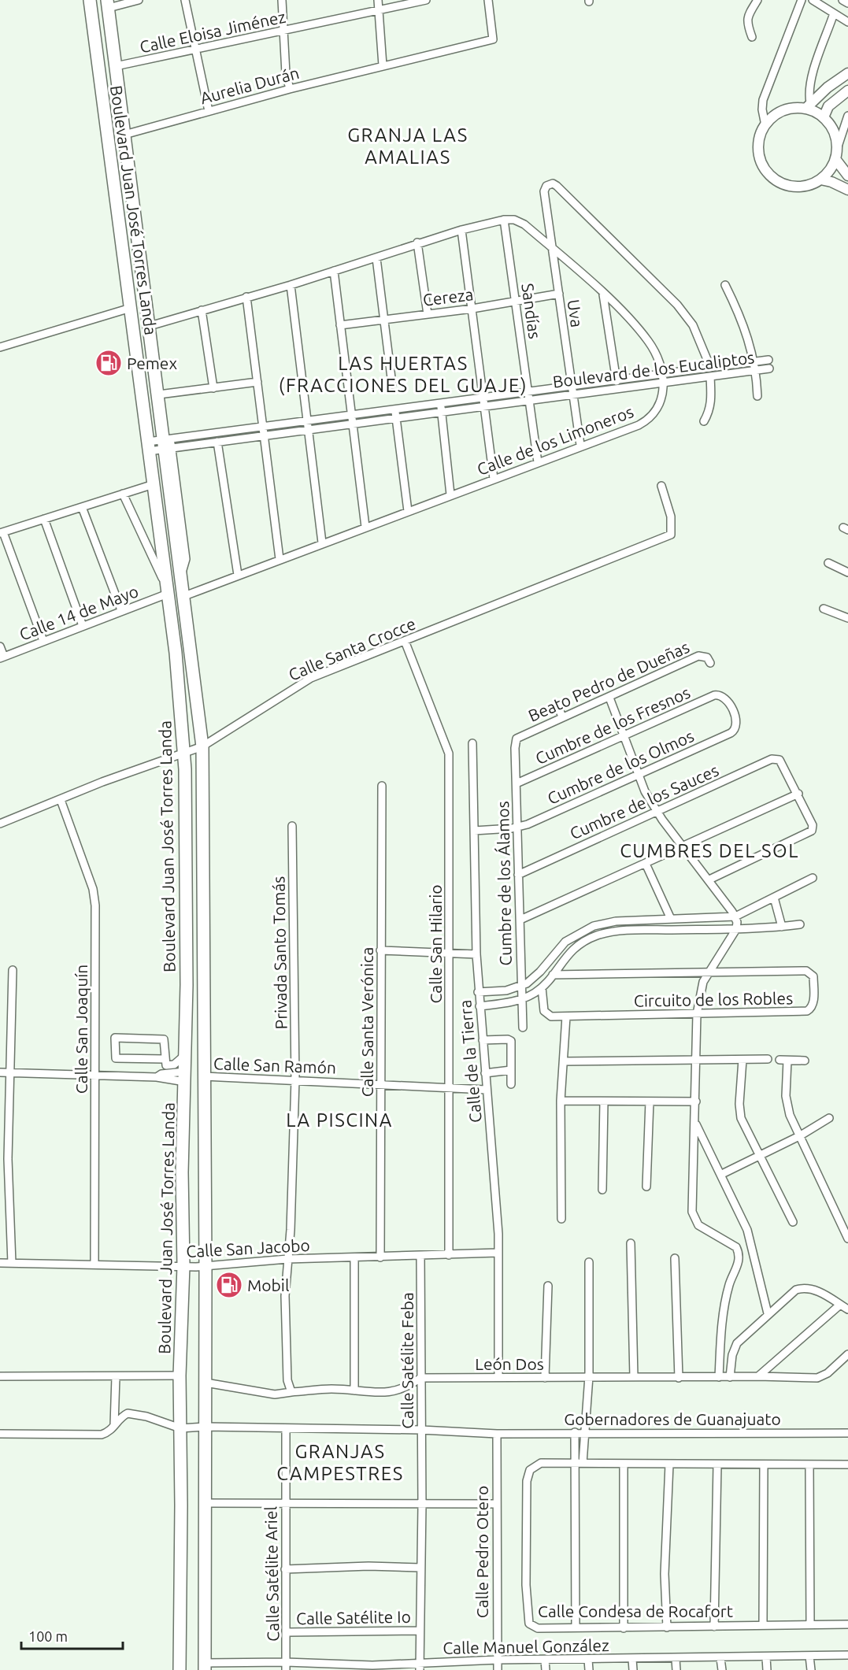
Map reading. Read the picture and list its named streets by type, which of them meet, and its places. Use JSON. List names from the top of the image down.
{
  "streets": {
    "main road": ["Boulevard Juan José Torres Landa"],
    "street": [
      "Calle Eloisa Jiménez",
      "Aurelia Durán",
      "Cereza",
      "Sandías",
      "Uva",
      "Boulevard de los Eucaliptos",
      "Calle de los Limoneros",
      "Calle 14 de Mayo",
      "Calle Santa Crocce",
      "Beato Pedro de Dueñas",
      "Cumbre de los Fresnos",
      "Cumbre de los Olmos",
      "Cumbre de los Sauces",
      "Cumbre de los Álamos",
      "Calle San Hilario",
      "Privada Santo Tomás",
      "Circuito de los Robles",
      "Calle Santa Verónica",
      "Calle San Joaquín",
      "Calle de la Tierra",
      "Calle San Ramón",
      "Calle San Jacobo",
      "Calle Satélite Feba",
      "León Dos",
      "Gobernadores de Guanajuato",
      "Calle Pedro Otero",
      "Calle Satélite Ariel",
      "Calle Condesa de Rocafort",
      "Calle Satélite Io",
      "Calle Manuel González"
    ]
  },
  "crossings": [
    ["Calle Eloisa Jiménez", "Boulevard Juan José Torres Landa"],
    ["Aurelia Durán", "Boulevard Juan José Torres Landa"],
    ["Boulevard Juan José Torres Landa", "Boulevard de los Eucaliptos"],
    ["Boulevard Juan José Torres Landa", "Calle de los Limoneros"],
    ["Boulevard Juan José Torres Landa", "Calle 14 de Mayo"],
    ["Boulevard Juan José Torres Landa", "Calle Santa Crocce"],
    ["Boulevard Juan José Torres Landa", "Calle San Ramón"],
    ["Boulevard Juan José Torres Landa", "Calle San Jacobo"],
    ["Boulevard Juan José Torres Landa", "Gobernadores de Guanajuato"],
    ["Boulevard Juan José Torres Landa", "Calle Manuel González"],
    ["Cereza", "Sandías"],
    ["Cereza", "Uva"],
    ["Sandías", "Boulevard de los Eucaliptos"],
    ["Sandías", "Calle de los Limoneros"],
    ["Uva", "Boulevard de los Eucaliptos"],
    ["Uva", "Calle de los Limoneros"],
    ["Boulevard de los Eucaliptos", "Calle de los Limoneros"],
    ["Calle Santa Crocce", "Calle San Hilario"],
    ["Calle Santa Crocce", "Calle San Joaquín"],
    ["Beato Pedro de Dueñas", "Cumbre de los Álamos"],
    ["Cumbre de los Fresnos", "Cumbre de los Olmos"],
    ["Cumbre de los Fresnos", "Cumbre de los Álamos"],
    ["Cumbre de los Olmos", "Cumbre de los Álamos"],
    ["Cumbre de los Sauces", "Cumbre de los Álamos"],
    ["Calle San Hilario", "Calle San Ramón"],
    ["Calle San Hilario", "Calle San Jacobo"],
    ["Privada Santo Tomás", "Calle San Ramón"],
    ["Privada Santo Tomás", "Calle San Jacobo"],
    ["Calle Santa Verónica", "Calle San Ramón"],
    ["Calle Santa Verónica", "Calle San Jacobo"],
    ["Calle San Joaquín", "Calle San Jacobo"],
    ["Calle de la Tierra", "Calle San Ramón"],
    ["Calle de la Tierra", "Calle San Jacobo"],
    ["Calle de la Tierra", "León Dos"],
    ["Calle San Jacobo", "Calle Satélite Feba"],
    ["Calle Satélite Feba", "León Dos"],
    ["Calle Satélite Feba", "Gobernadores de Guanajuato"],
    ["Calle Satélite Feba", "Calle Satélite Io"],
    ["Calle Satélite Feba", "Calle Manuel González"],
    ["Gobernadores de Guanajuato", "Calle Pedro Otero"],
    ["Gobernadores de Guanajuato", "Calle Satélite Ariel"],
    ["Calle Pedro Otero", "Calle Manuel González"],
    ["Calle Satélite Ariel", "Calle Satélite Io"],
    ["Calle Satélite Ariel", "Calle Manuel González"]
  ],
  "districts": [
    "GRANJA LAS AMALIAS",
    "LAS HUERTAS (FRACCIONES DEL GUAJE)",
    "CUMBRES DEL SOL",
    "LA PISCINA",
    "GRANJAS CAMPESTRES"
  ],
  "places": {
    "fuel station": ["Pemex", "Mobil"]
  },
  "scale_bar": "100 m"
}
